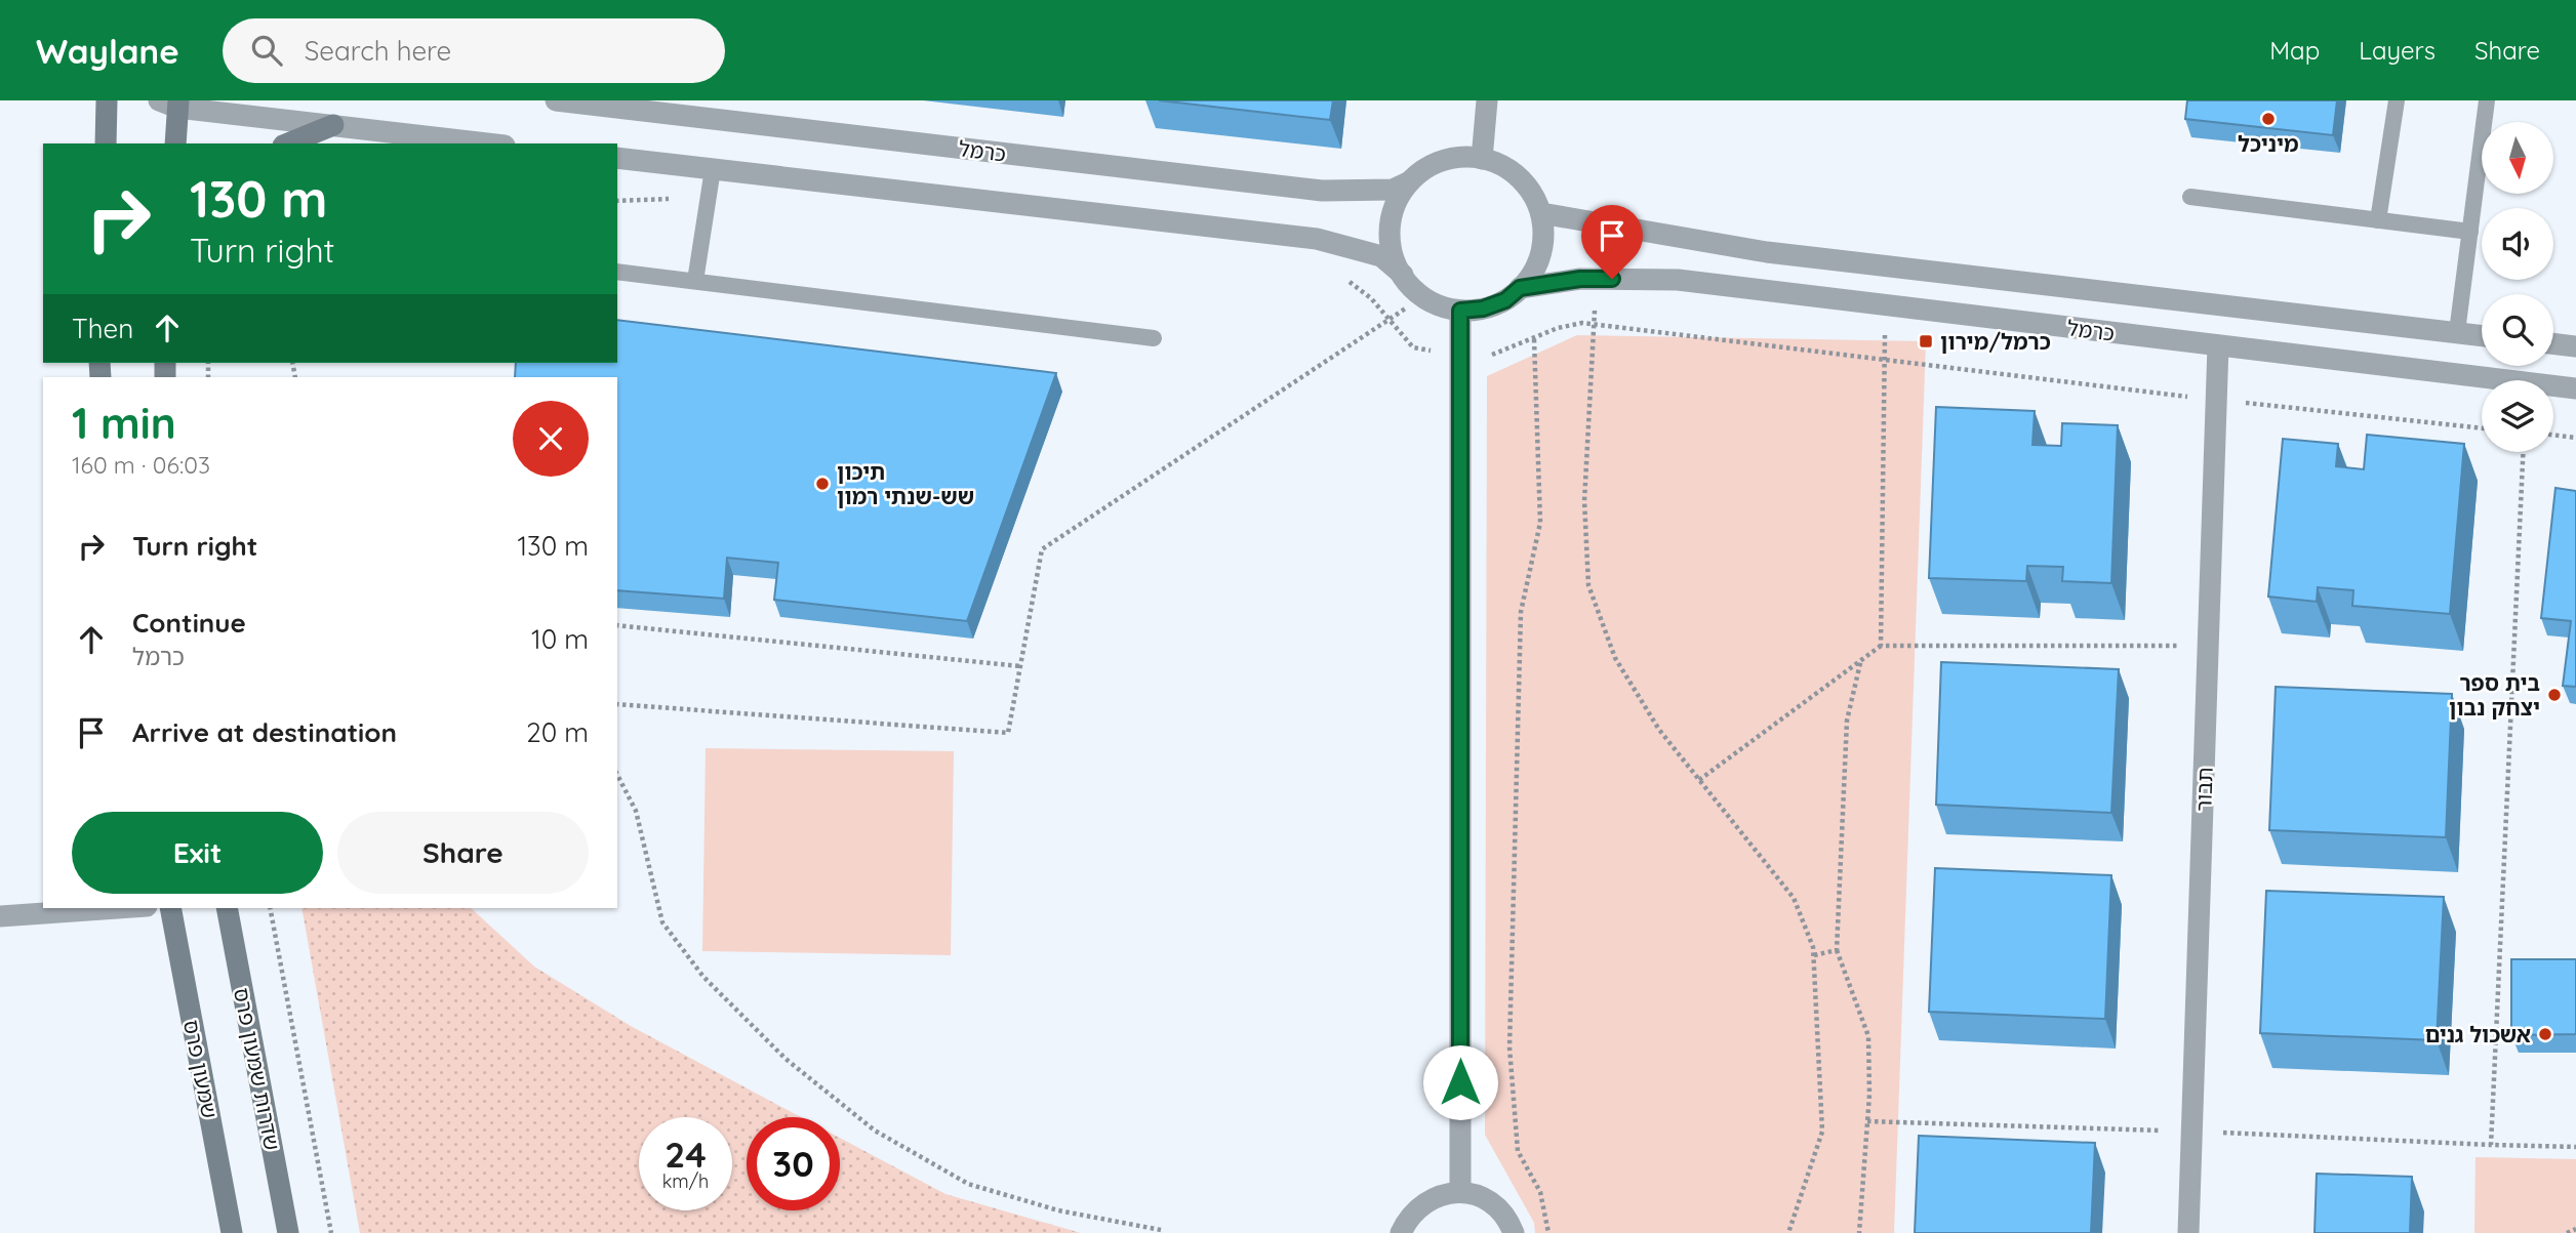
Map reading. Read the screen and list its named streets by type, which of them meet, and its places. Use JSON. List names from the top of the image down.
{
  "streets": {
    "street": [
      "כרמל",
      "תבור",
      "שמעון פרס",
      "שדרות שמעון פרס"
    ]
  },
  "crossings": [
    ["כרמל", "תבור"]
  ],
  "places": {
    "other": [
      "מיניכל",
      "תיכון שש-שנתי רמון",
      "בית ספר יצחק נבון",
      "אשכול גנים"
    ],
    "transit": ["כרמל/מירון"]
  },
  "north": "bottom",
  "page": {
    "header": "Waylane",
    "search": "Search here",
    "nav": ["Map", "Layers", "Share"],
    "turn": ["130 m", "Turn right"],
    "then": "Then",
    "heading": ["1 min", "160 m · 06:03"],
    "list": [
      {
        "name": "Turn right",
        "value": "130 m"
      },
      {
        "name": "Continue",
        "note": "כרמל",
        "value": "10 m"
      },
      {
        "name": "Arrive at destination",
        "value": "20 m"
      }
    ],
    "buttons": ["Exit", "Share"],
    "speed": "24 km/h",
    "limit": "30"
  }
}
